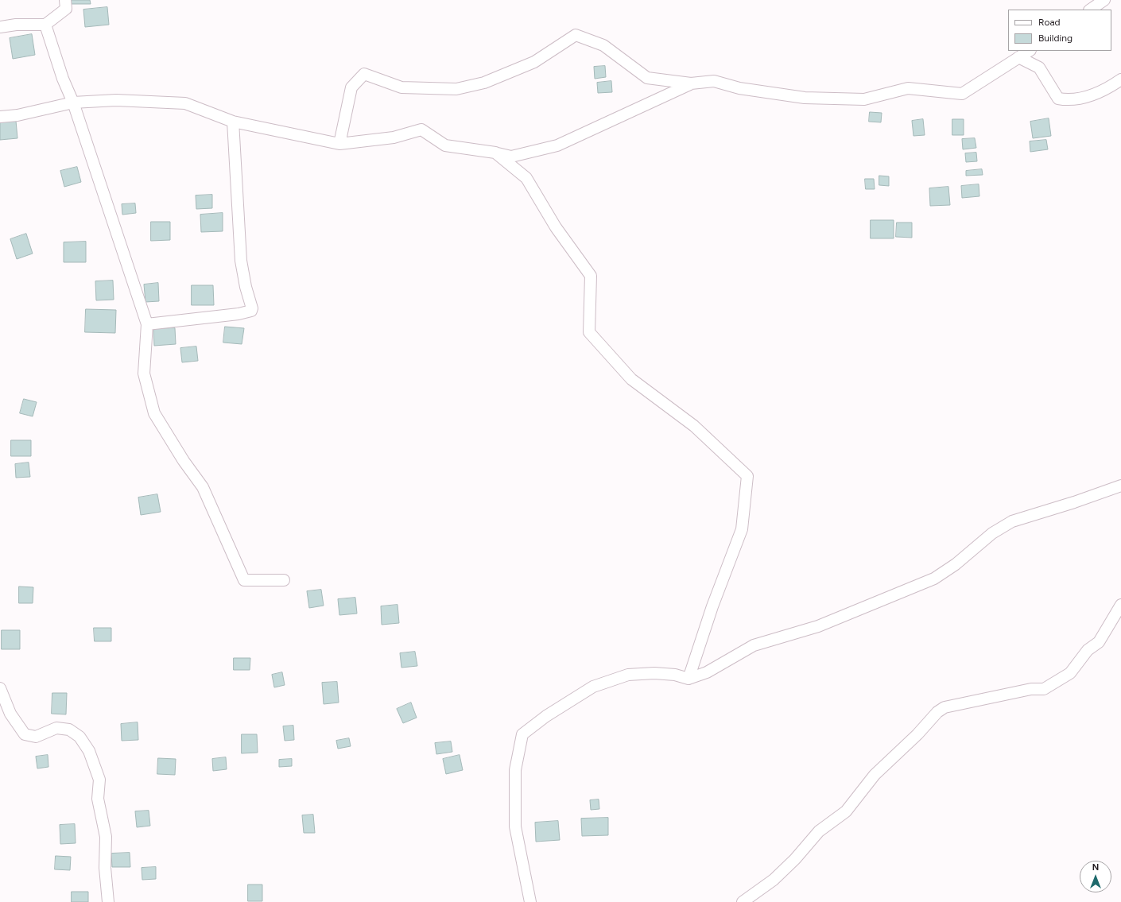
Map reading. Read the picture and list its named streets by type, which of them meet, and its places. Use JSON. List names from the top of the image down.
{
  "legend": ["Road", "Building"],
  "north": "top"
}
